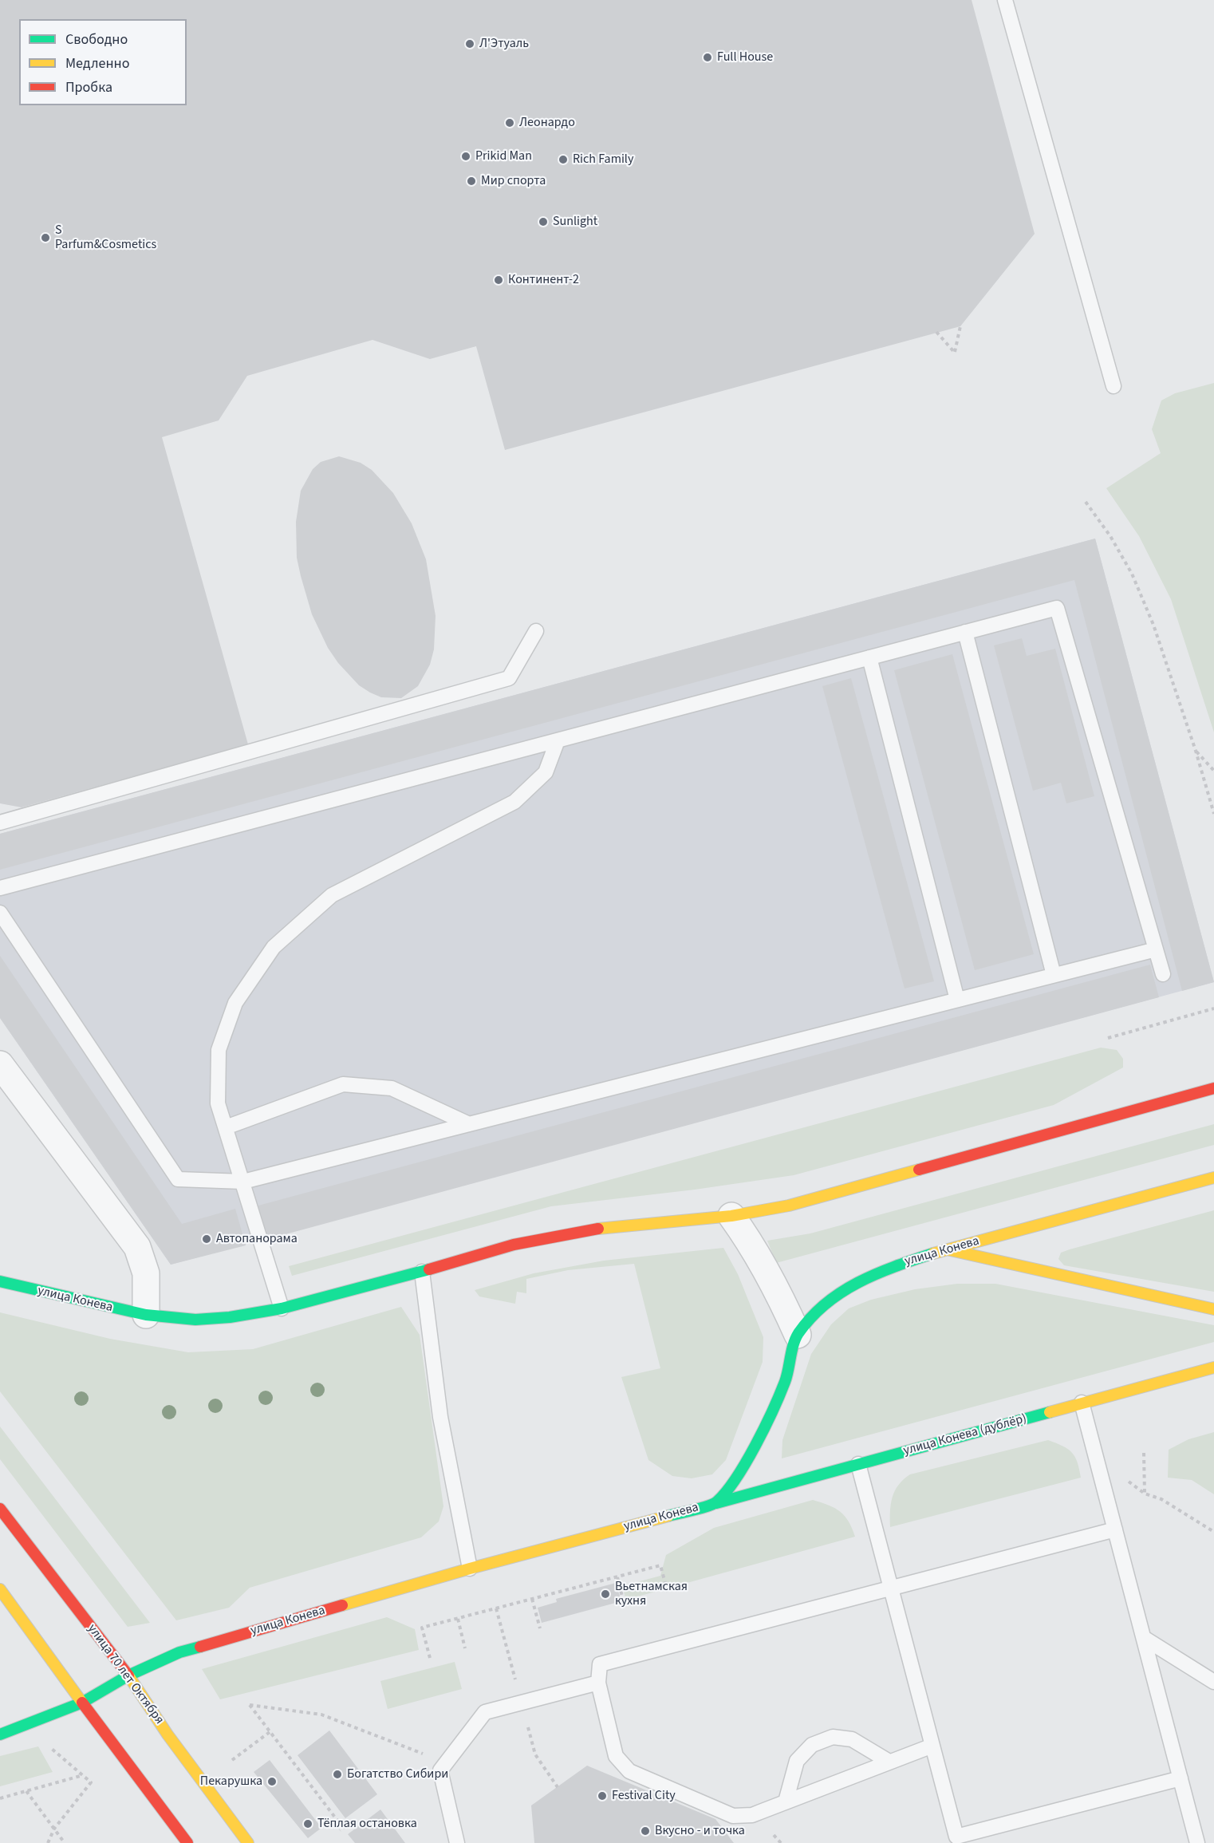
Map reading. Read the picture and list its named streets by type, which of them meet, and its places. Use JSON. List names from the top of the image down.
{
  "streets": {
    "main road": ["улица Конева", "улица Конева (дублёр)", "улица 70 лет Октября"]
  },
  "crossings": [
    ["улица Конева", "улица Конева (дублёр)"],
    ["улица Конева", "улица 70 лет Октября"]
  ],
  "places": [
    "Л'Этуаль",
    "Full House",
    "Леонардо",
    "Prikid Man",
    "Rich Family",
    "Мир спорта",
    "Sunlight",
    "S Parfum&Cosmetics",
    "Континент-2",
    "Автопанорама",
    "Вьетнамская кухня",
    "Богатство Сибири",
    "Пекарушка",
    "Festival City",
    "Тёплая остановка",
    "Вкусно - и точка"
  ],
  "legend": ["Свободно", "Медленно", "Пробка"]
}
